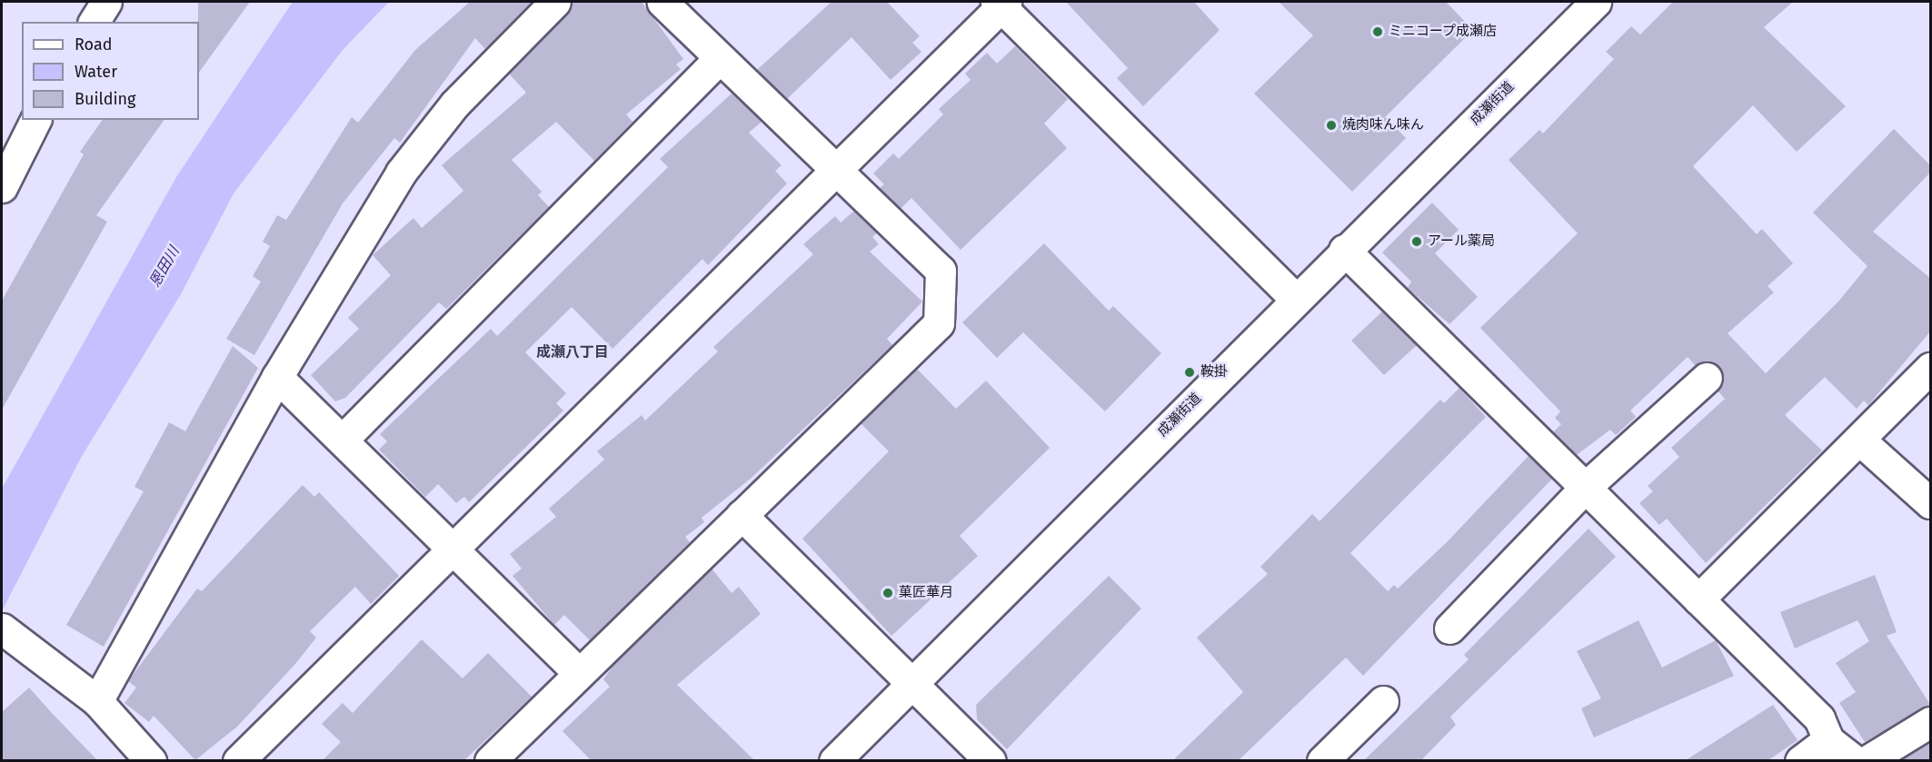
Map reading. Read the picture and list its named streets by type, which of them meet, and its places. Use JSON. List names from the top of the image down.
{
  "streets": {
    "street": ["成瀬街道"]
  },
  "districts": ["成瀬八丁目"],
  "water": ["恩田川"],
  "places": [
    "ミニコープ成瀬店",
    "焼肉味ん味ん",
    "アール薬局",
    "鞍掛",
    "菓匠華月"
  ],
  "legend": ["Road", "Water", "Building"]
}
